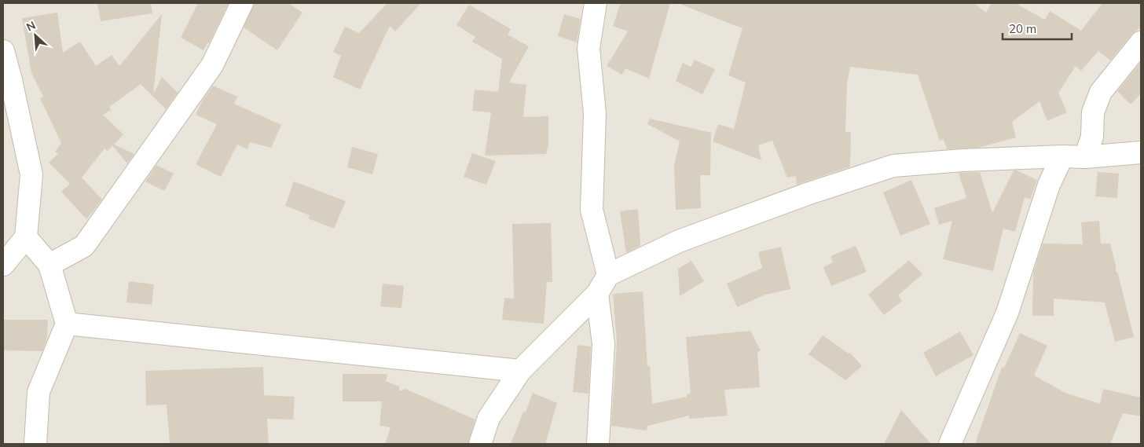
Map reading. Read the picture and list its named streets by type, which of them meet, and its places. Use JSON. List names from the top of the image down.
{
  "scale_bar": "20 m",
  "north": "top left"
}
